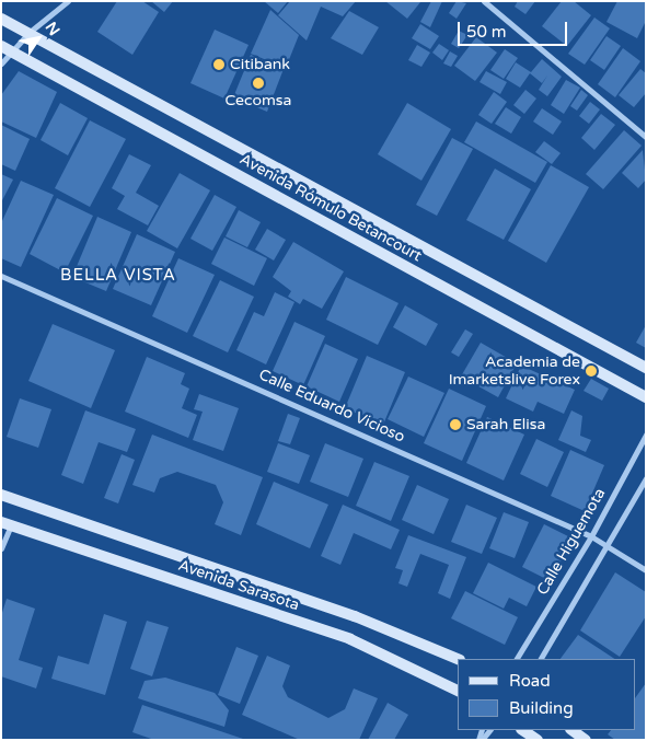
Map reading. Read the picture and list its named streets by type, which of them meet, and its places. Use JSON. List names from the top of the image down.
{
  "streets": {
    "main road": ["Avenida Rómulo Betancourt", "Avenida Sarasota"],
    "street": ["Calle Eduardo Vicioso", "Calle Higuemota"]
  },
  "crossings": [
    ["Calle Eduardo Vicioso", "Calle Higuemota"]
  ],
  "districts": ["BELLA VISTA"],
  "places": [
    "Citibank",
    "Cecomsa",
    "Academia de Imarketslive Forex",
    "Sarah Elisa"
  ],
  "legend": ["Road", "Building"],
  "scale_bar": "50 m",
  "north": "top right"
}
